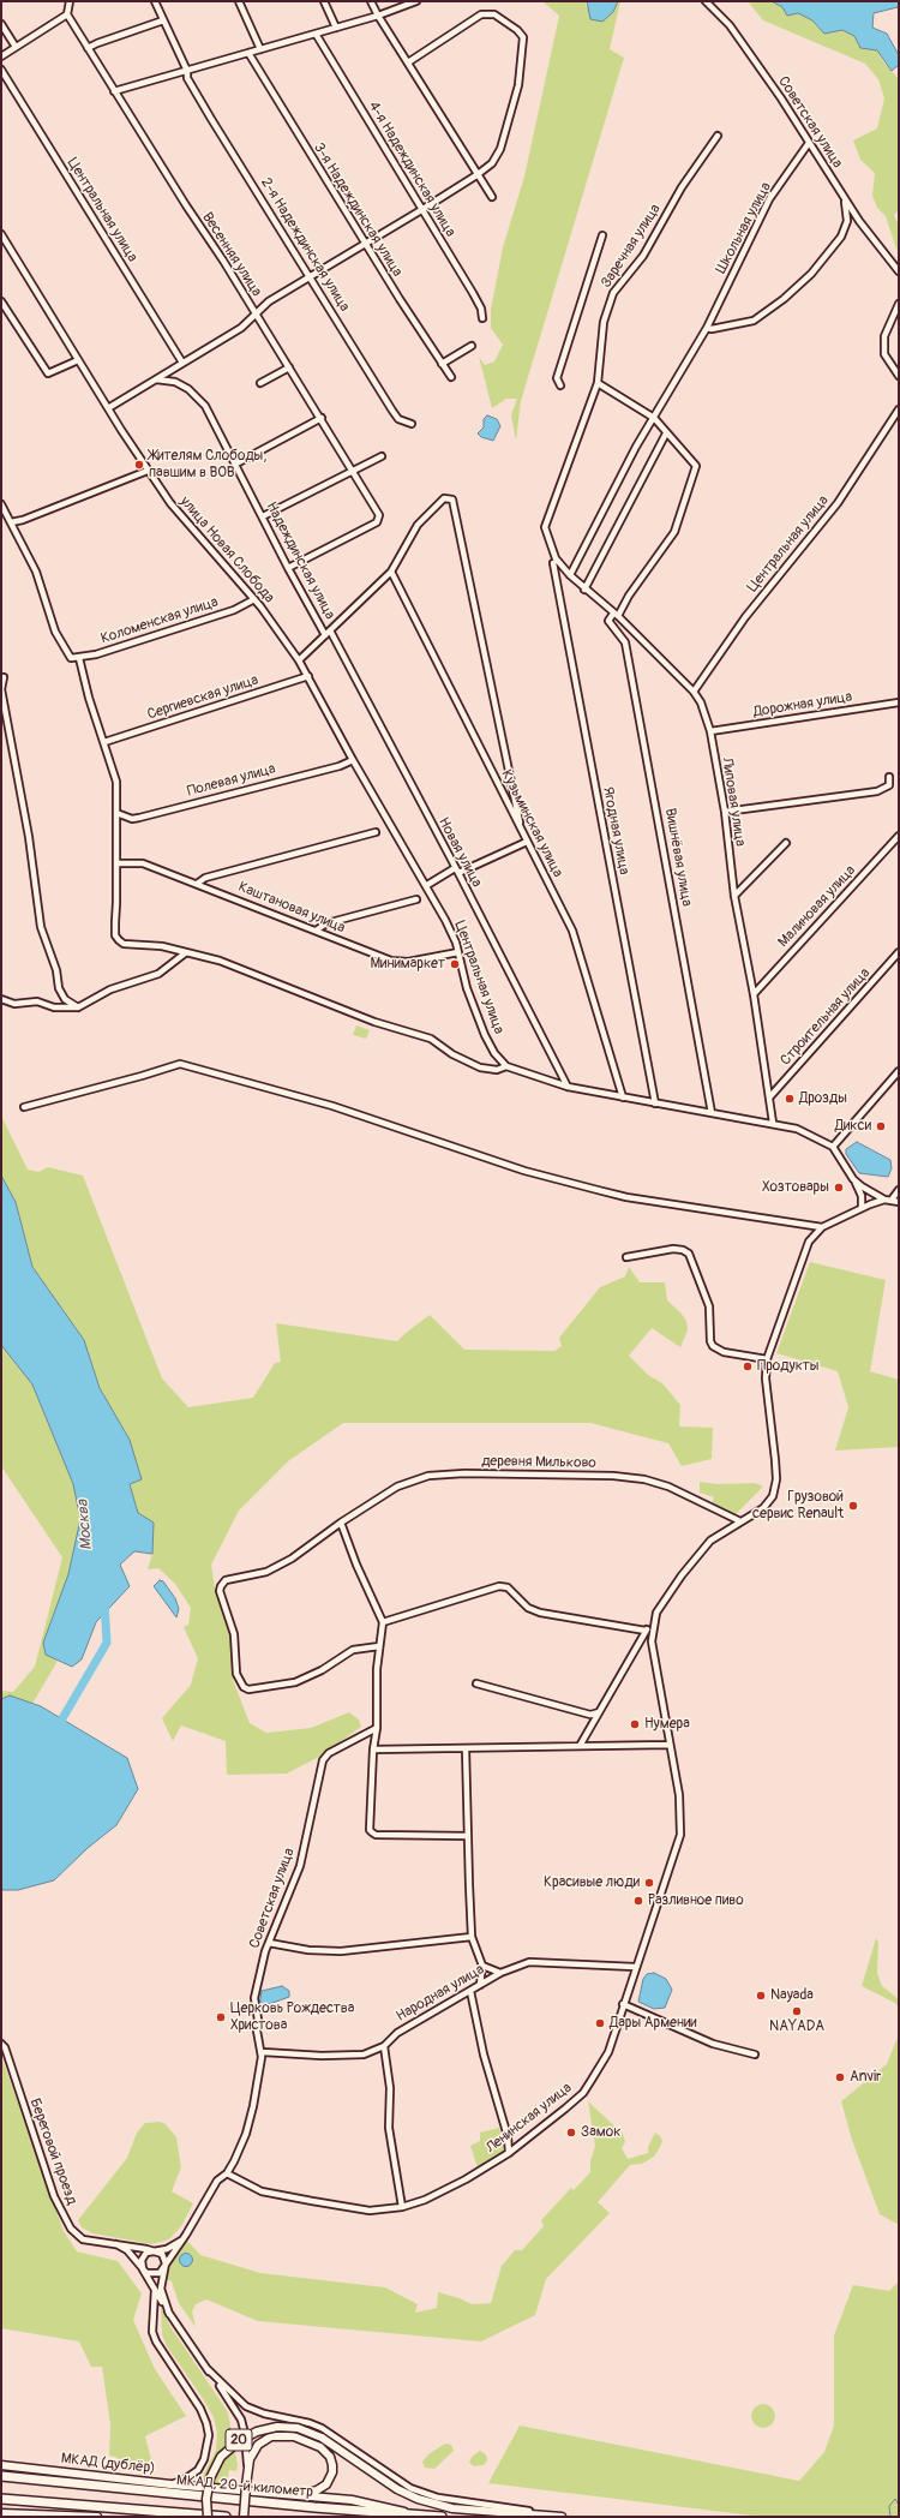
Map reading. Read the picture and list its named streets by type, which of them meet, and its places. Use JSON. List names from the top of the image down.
{
  "streets": {
    "highway": ["МКАД, 20-й километр"],
    "main road": ["20", "МКАД (дублёр)"],
    "street": [
      "Советская улица",
      "4-я Надеждинская улица",
      "Центральная улица",
      "3-я Надеждинская улица",
      "Школьная улица",
      "2-я Надеждинская улица",
      "Заречная улица",
      "Весенняя улица",
      "улица Новая Слобода",
      "Надеждинская улица",
      "Коломенская улица",
      "Сергиевская улица",
      "Дорожная улица",
      "Полевая улица",
      "Липовая улица",
      "Кузьминская улица",
      "Ягодная улица",
      "Новая улица",
      "Вишнёвая улица",
      "Малиновая улица",
      "Каштановая улица",
      "Строительная улица",
      "деревня Мильково",
      "Народная улица",
      "Ленинская улица",
      "Береговой проезд"
    ]
  },
  "crossings": [
    ["Советская улица", "Школьная улица"],
    ["Советская улица", "Народная улица"],
    ["Центральная улица", "улица Новая Слобода"],
    ["Центральная улица", "Сергиевская улица"],
    ["Центральная улица", "Полевая улица"],
    ["Центральная улица", "Липовая улица"],
    ["Центральная улица", "Каштановая улица"],
    ["Школьная улица", "Липовая улица"],
    ["Заречная улица", "Липовая улица"],
    ["Весенняя улица", "Надеждинская улица"],
    ["улица Новая Слобода", "Коломенская улица"],
    ["Надеждинская улица", "Новая улица"],
    ["Дорожная улица", "Липовая улица"],
    ["Липовая улица", "Вишнёвая улица"],
    ["Липовая улица", "Малиновая улица"],
    ["Липовая улица", "Строительная улица"],
    ["деревня Мильково", "Ленинская улица"],
    ["Народная улица", "Ленинская улица"],
    ["МКАД (дублёр)", "МКАД, 20-й километр"]
  ],
  "water": ["Москва"],
  "places": [
    "Жителям Слободы, павшим в ВОВ",
    "Минимаркет",
    "Дрозды",
    "Дикси",
    "Хозтовары",
    "Продукты",
    "Грузовой сервис Renault",
    "Нумера",
    "Красивые люди",
    "Разливное пиво",
    "Nayada",
    "NAYADA",
    "Церковь Рождества Христова",
    "Дары Армении",
    "Anvir",
    "Замок"
  ]
}
